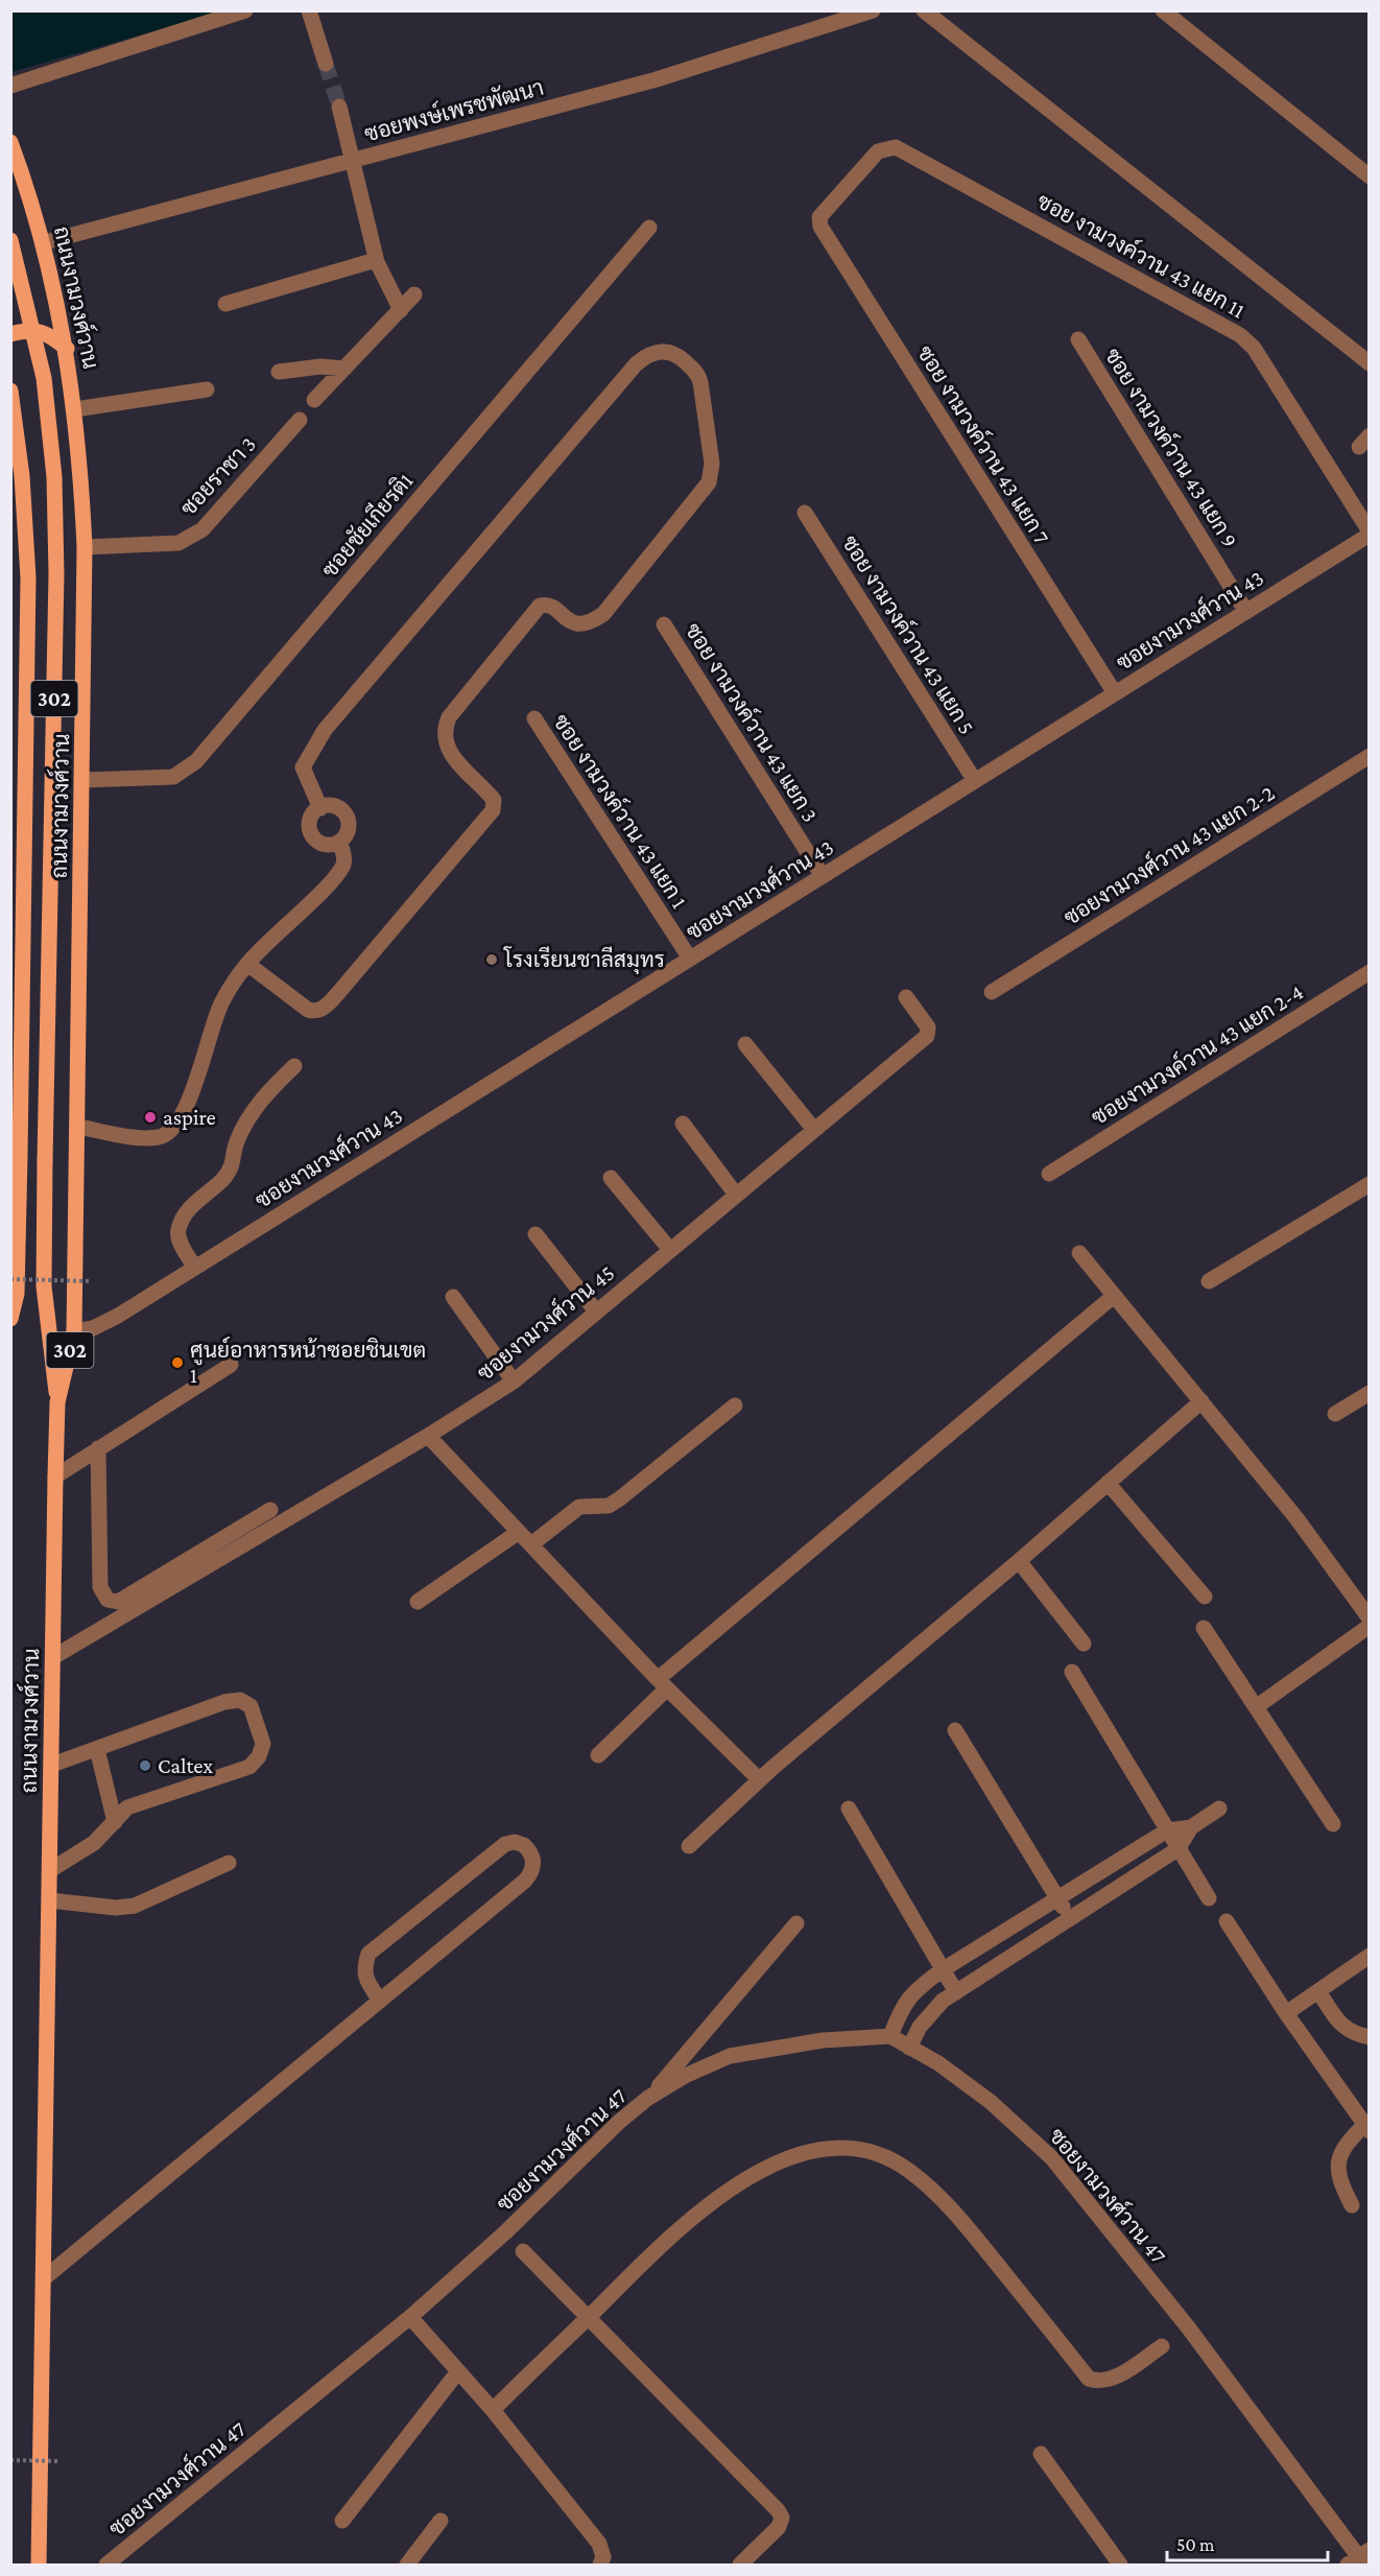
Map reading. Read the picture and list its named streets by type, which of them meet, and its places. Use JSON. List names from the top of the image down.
{
  "streets": {
    "main road": ["ถนนงามวงศ์วาน", "302"],
    "street": [
      "ซอยพงษ์เพรชพัฒนา",
      "ซอย งามวงค์วาน 43 แยก 11",
      "ซอย งามวงค์วาน 43 แยก 7",
      "ซอย งามวงค์วาน 43 แยก 9",
      "ซอยราชา 3",
      "ซอยชัยเกียรติ1",
      "ซอยงามวงศ์วาน 43",
      "ซอย งามวงค์วาน 43 แยก 5",
      "ซอย งามวงค์วาน 43 แยก 3",
      "ซอย งามวงค์วาน 43 แยก 1",
      "ซอยงามวงศ์วาน 43 แยก 2-2",
      "ซอยงามวงค์วาน 43 แยก 2-4",
      "ซอยงามวงศ์วาน 45",
      "ซอยงามวงศ์วาน 47"
    ]
  },
  "crossings": [
    ["ซอยพงษ์เพรชพัฒนา", "ถนนงามวงศ์วาน"],
    ["ซอย งามวงค์วาน 43 แยก 11", "ซอย งามวงค์วาน 43 แยก 7"],
    ["ซอย งามวงค์วาน 43 แยก 11", "ซอยงามวงศ์วาน 43"],
    ["ถนนงามวงศ์วาน", "ซอยราชา 3"],
    ["ถนนงามวงศ์วาน", "ซอยชัยเกียรติ1"],
    ["ถนนงามวงศ์วาน", "ซอยงามวงศ์วาน 43"],
    ["ถนนงามวงศ์วาน", "ซอยงามวงศ์วาน 45"],
    ["ซอย งามวงค์วาน 43 แยก 7", "ซอยงามวงศ์วาน 43"],
    ["ซอย งามวงค์วาน 43 แยก 9", "ซอยงามวงศ์วาน 43"],
    ["ซอยงามวงศ์วาน 43", "ซอย งามวงค์วาน 43 แยก 5"],
    ["ซอยงามวงศ์วาน 43", "ซอย งามวงค์วาน 43 แยก 3"],
    ["ซอยงามวงศ์วาน 43", "ซอย งามวงค์วาน 43 แยก 1"]
  ],
  "places": [
    "โรงเรียนชาลีสมุทร",
    "aspire",
    "ศูนย์อาหารหน้าซอยชินเขต 1",
    "Caltex"
  ],
  "scale_bar": "50 m"
}
